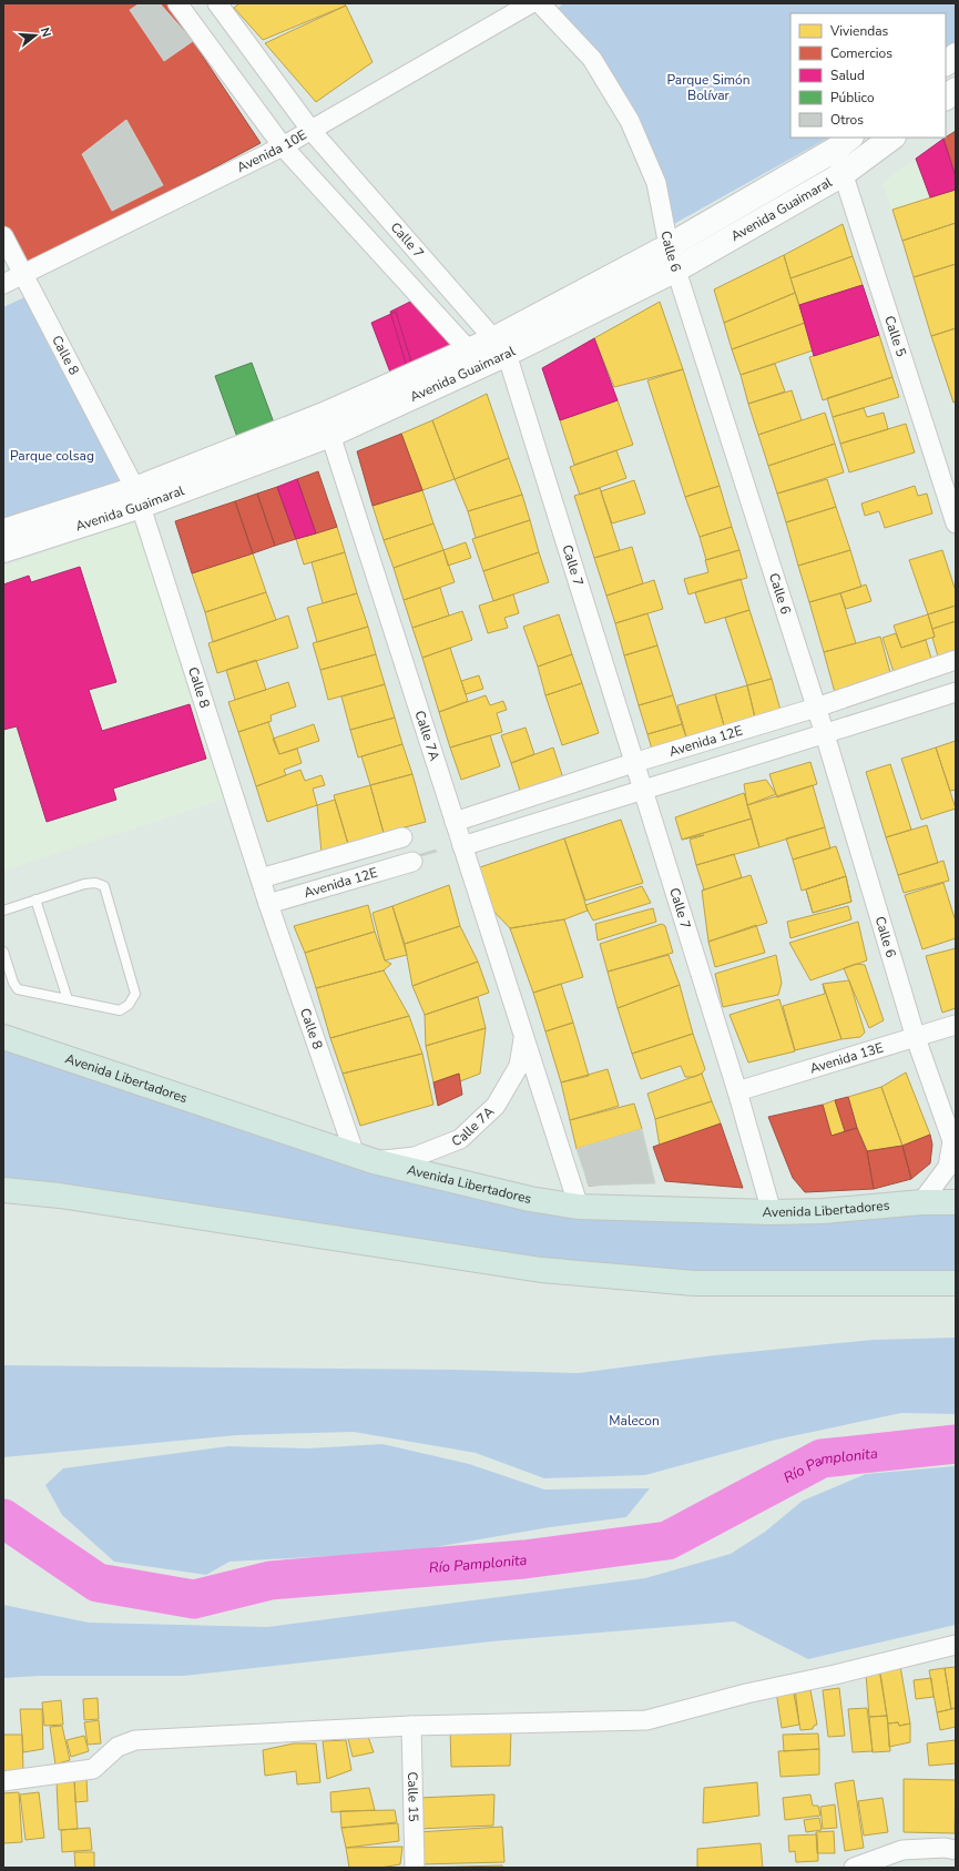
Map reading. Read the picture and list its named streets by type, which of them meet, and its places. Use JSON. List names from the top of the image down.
{
  "streets": {
    "main road": ["Avenida Libertadores"],
    "street": [
      "Avenida 10E",
      "Avenida Guaimaral",
      "Calle 7",
      "Calle 6",
      "Calle 5",
      "Calle 8",
      "Calle 7A",
      "Avenida 12E",
      "Avenida 13E",
      "Calle 15"
    ]
  },
  "crossings": [
    ["Avenida 10E", "Calle 7"],
    ["Avenida 10E", "Calle 8"],
    ["Avenida Guaimaral", "Calle 7"],
    ["Avenida Guaimaral", "Calle 6"],
    ["Avenida Guaimaral", "Calle 5"],
    ["Avenida Guaimaral", "Calle 8"],
    ["Avenida Guaimaral", "Calle 7A"],
    ["Calle 7", "Avenida 12E"],
    ["Calle 7", "Avenida 13E"],
    ["Calle 7", "Avenida Libertadores"],
    ["Calle 6", "Avenida 12E"],
    ["Calle 6", "Avenida 13E"],
    ["Calle 6", "Avenida Libertadores"],
    ["Calle 8", "Calle 7A"],
    ["Calle 8", "Avenida 12E"],
    ["Calle 8", "Avenida Libertadores"],
    ["Calle 7A", "Avenida 12E"],
    ["Calle 7A", "Avenida Libertadores"]
  ],
  "water": ["Río Pamplonita"],
  "parks": ["Parque Simón Bolívar", "Parque colsag", "Malecon"],
  "legend": [
    "Viviendas",
    "Comercios",
    "Salud",
    "Público",
    "Otros"
  ],
  "north": "right"
}
